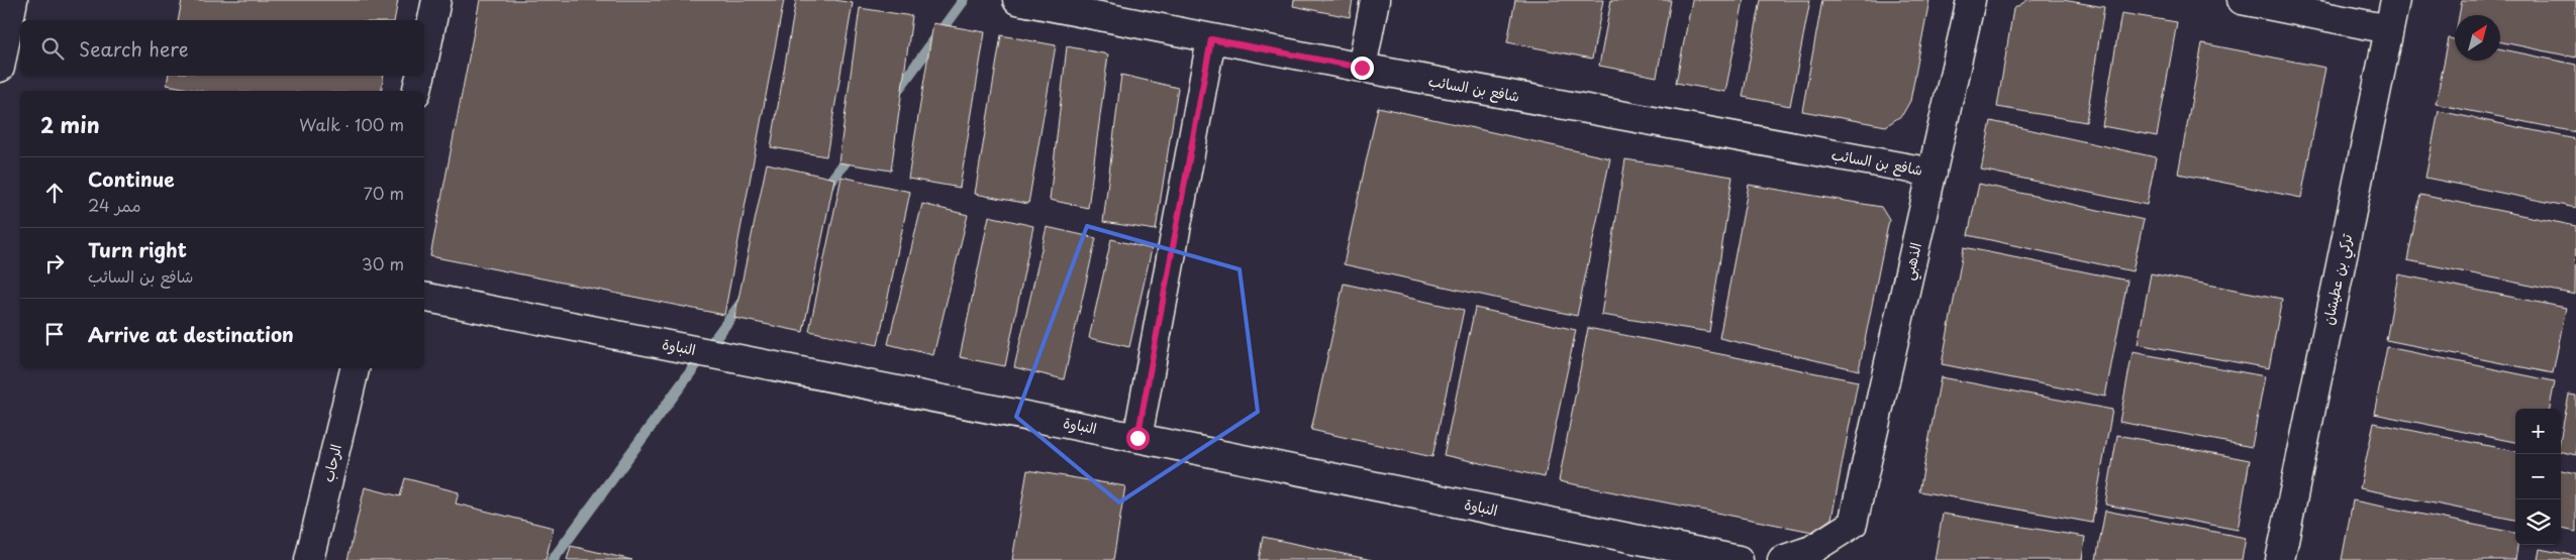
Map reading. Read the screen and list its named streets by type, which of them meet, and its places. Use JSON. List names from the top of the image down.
{
  "streets": {
    "street": [
      "شافع بن السائب",
      "الذهبي",
      "تركي بن عطيشان",
      "النباوة",
      "الرحاب"
    ]
  },
  "crossings": [
    ["شافع بن السائب", "الذهبي"]
  ],
  "north": "top right",
  "page": {
    "search": "Search here",
    "heading": ["2 min", "Walk · 100 m"],
    "list": [
      ["Continue", "ممر 24", "70 m"],
      ["Turn right", "شافع بن السائب", "30 m"],
      "Arrive at destination"
    ],
    "map_buttons": ["+", "−"]
  }
}
